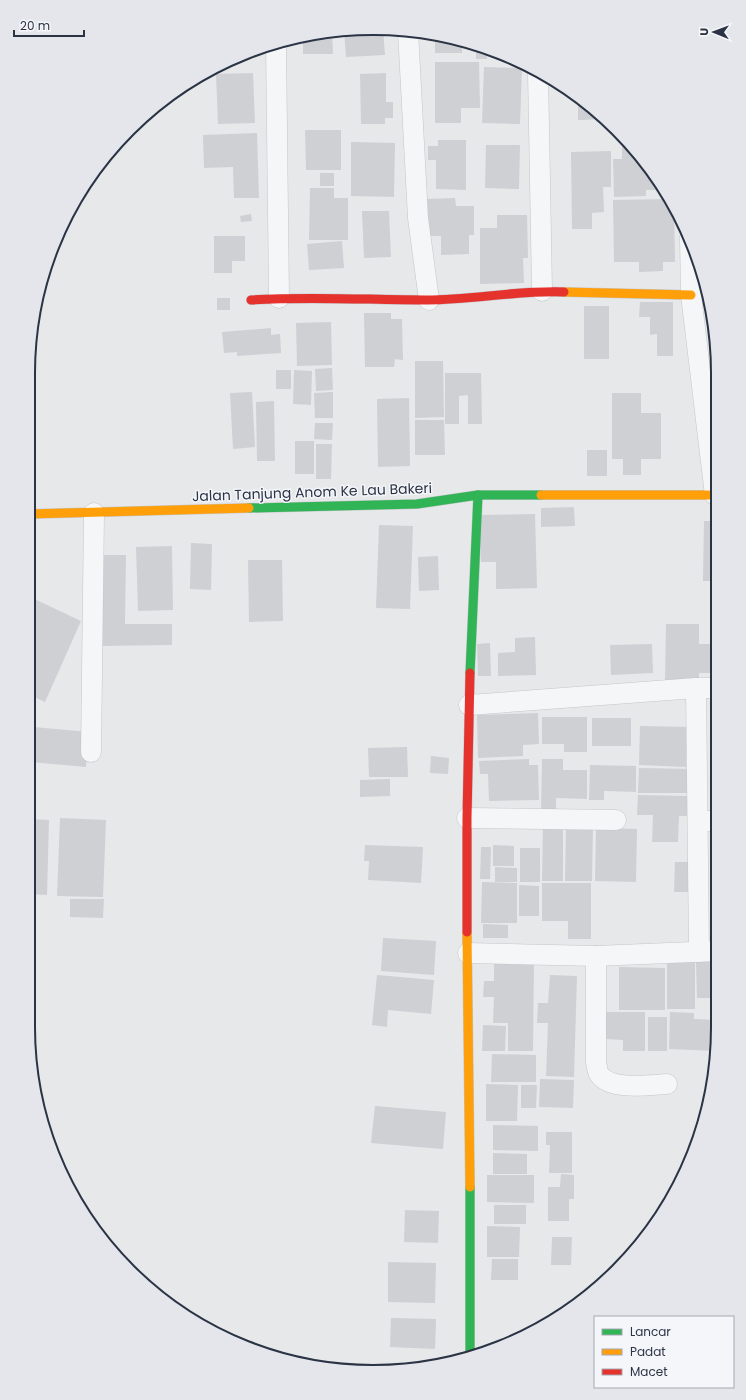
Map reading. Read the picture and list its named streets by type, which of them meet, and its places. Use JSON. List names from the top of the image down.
{
  "streets": {
    "street": ["Jalan Tanjung Anom Ke Lau Bakeri"]
  },
  "legend": ["Lancar", "Padat", "Macet"],
  "scale_bar": "20 m",
  "north": "left"
}
